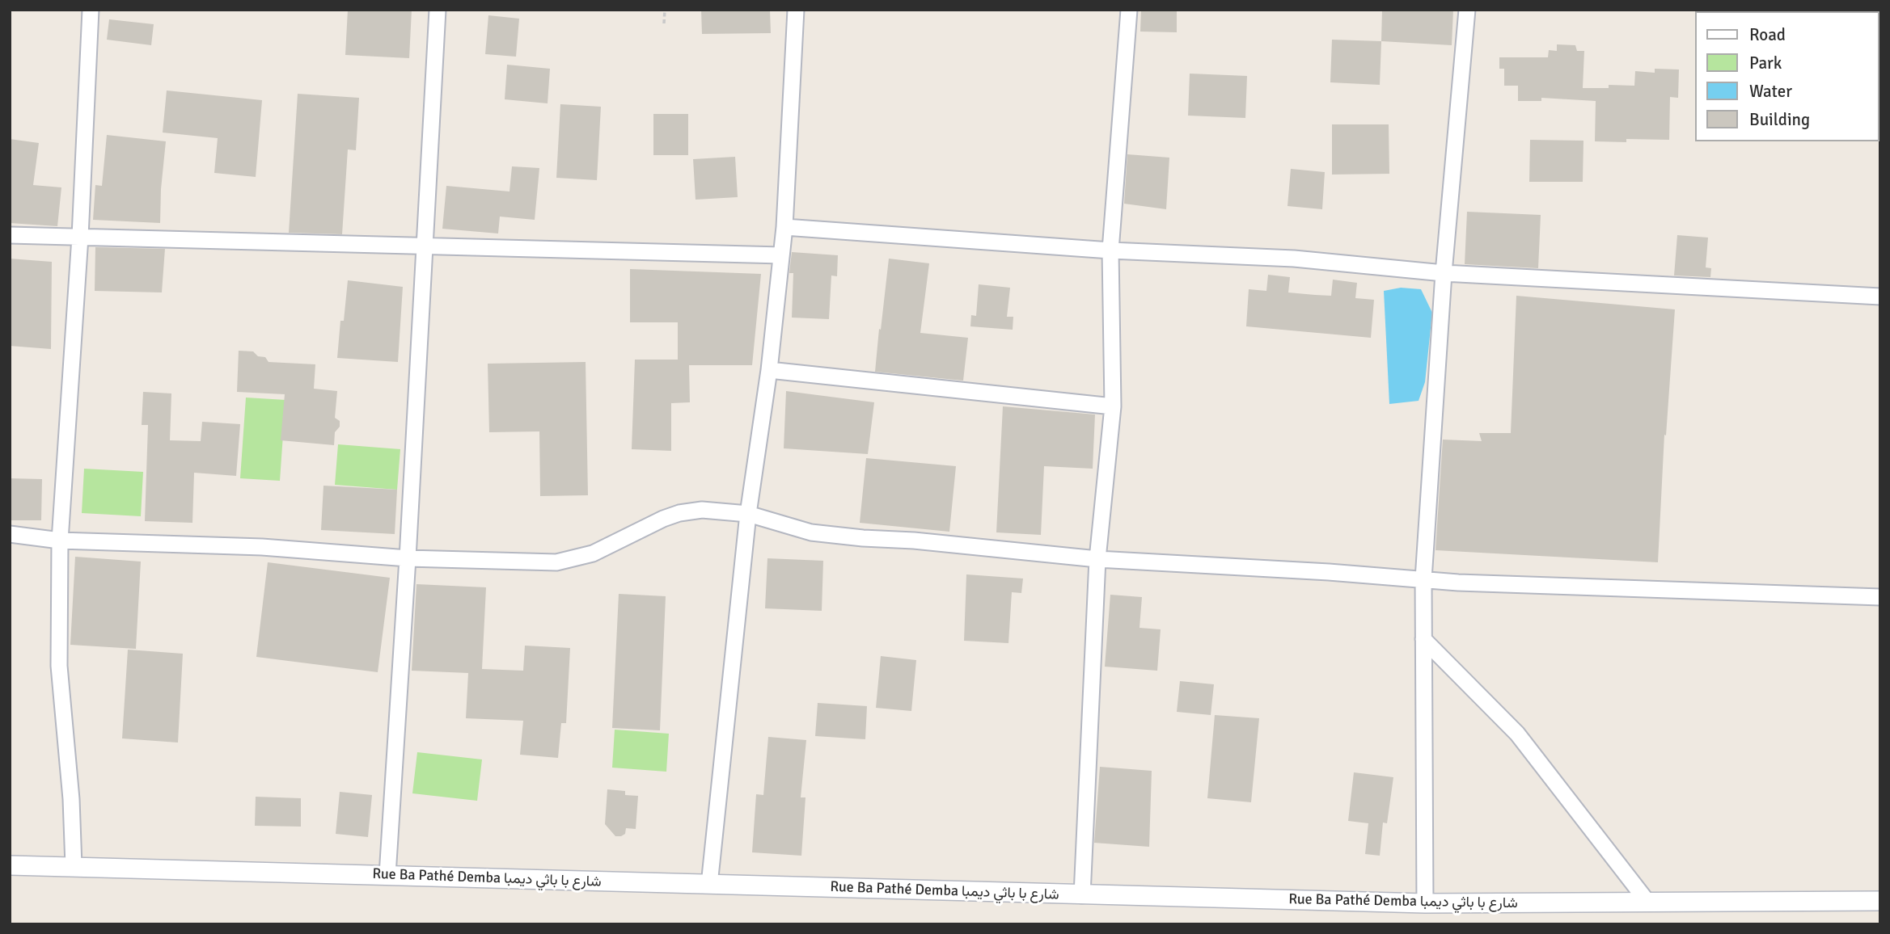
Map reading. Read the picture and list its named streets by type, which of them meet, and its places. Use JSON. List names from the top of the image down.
{
  "streets": {
    "street": ["Rue Ba Pathé Demba شارع با باثي ديمبا"]
  },
  "legend": [
    "Road",
    "Park",
    "Water",
    "Building"
  ]
}
